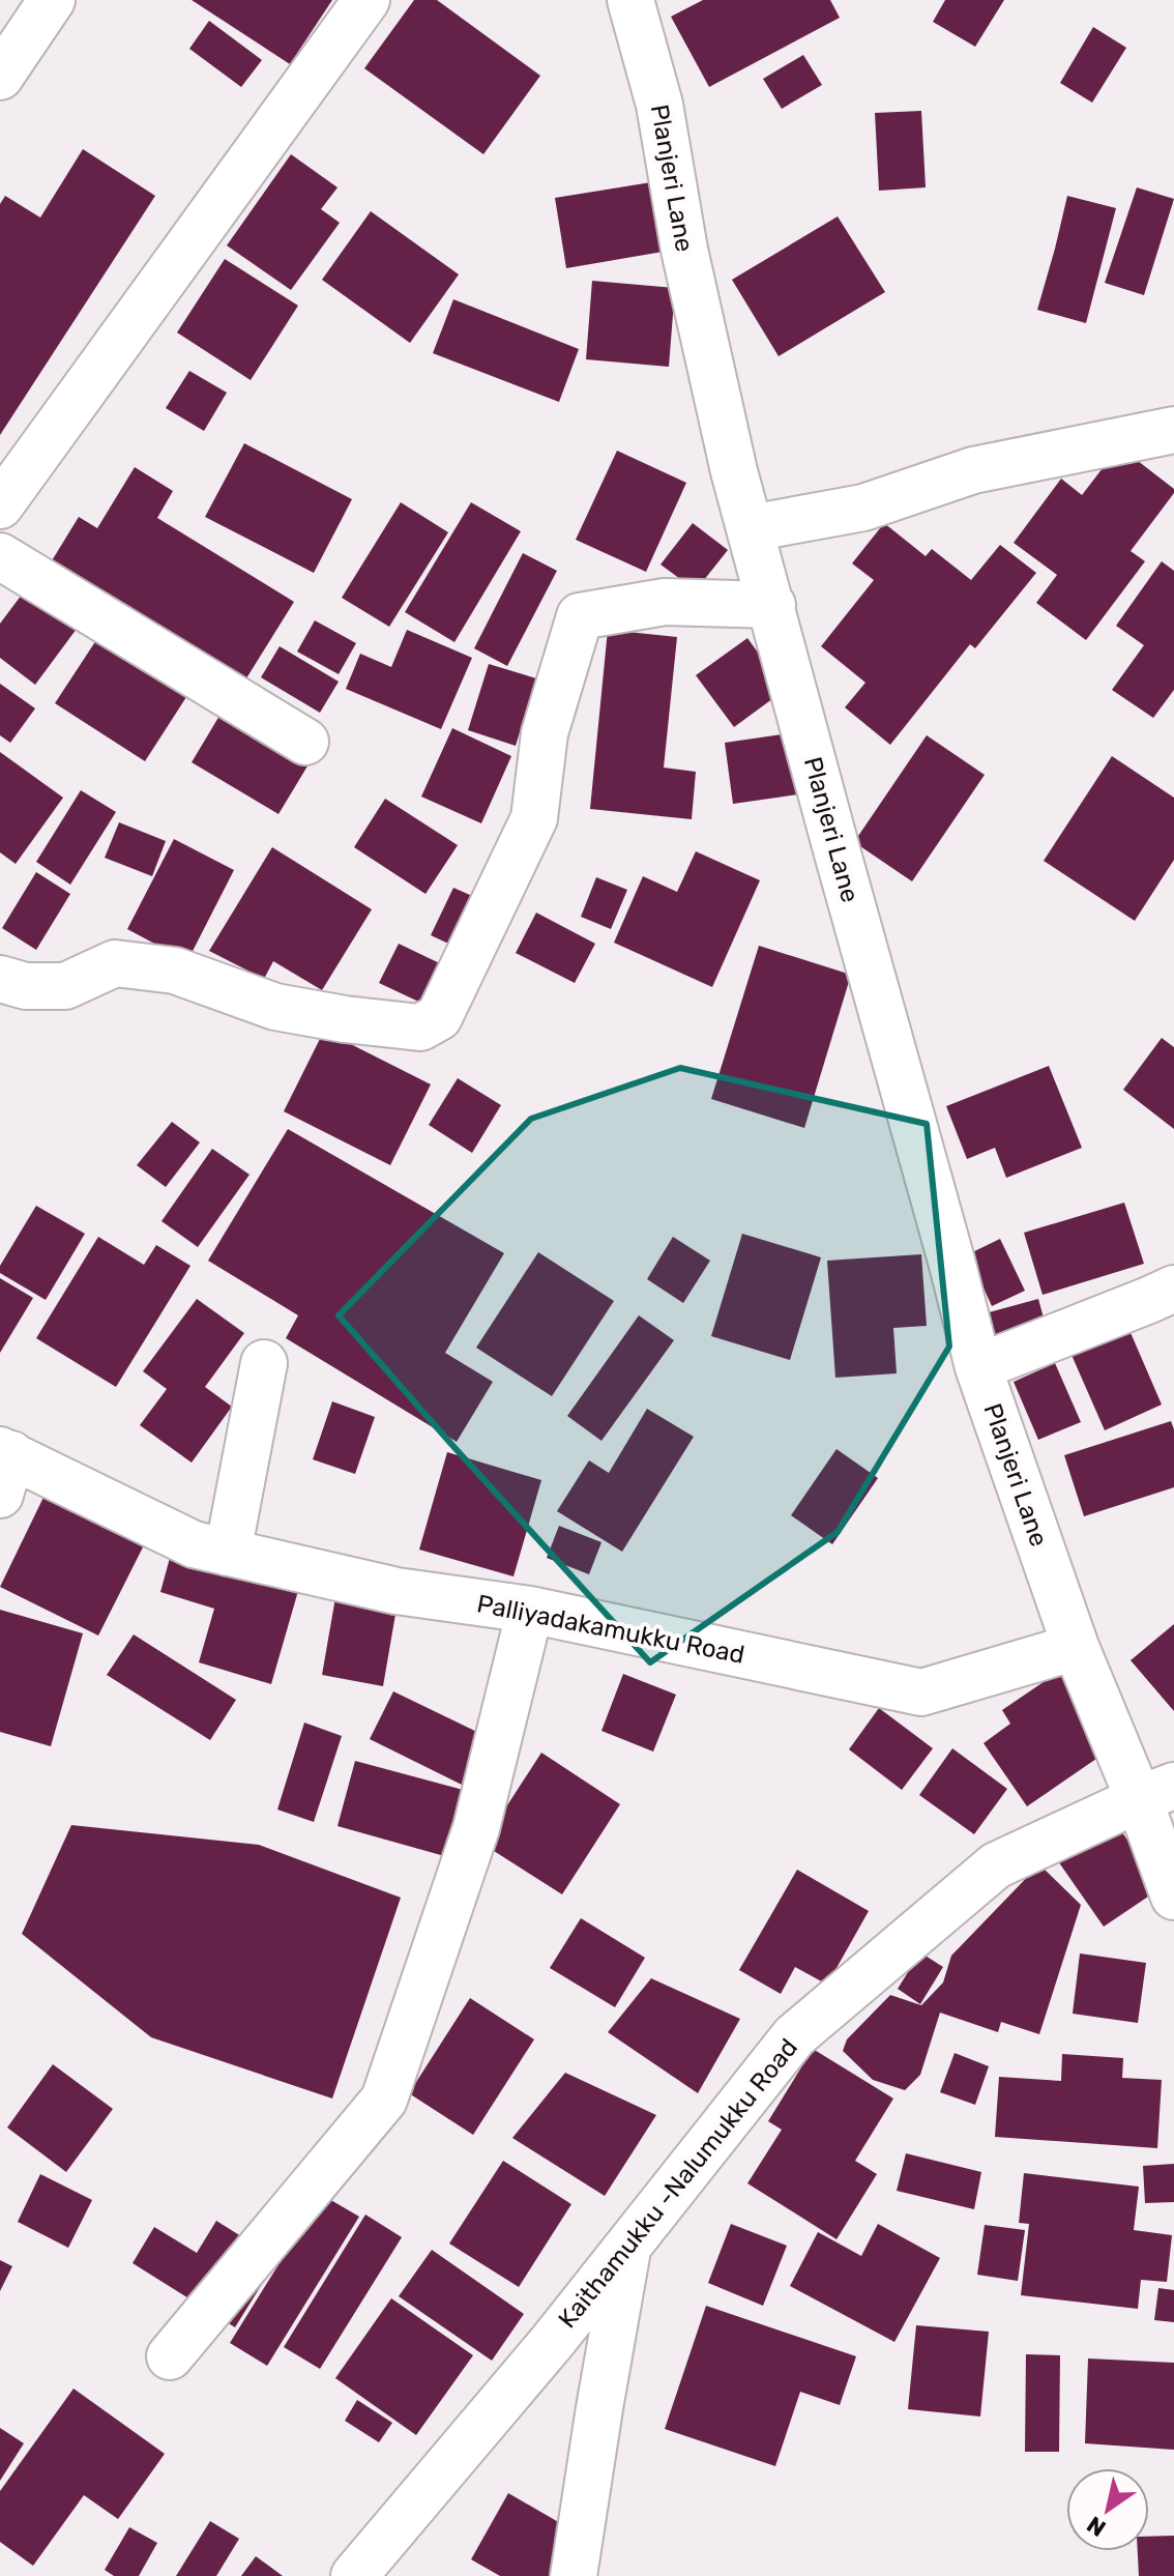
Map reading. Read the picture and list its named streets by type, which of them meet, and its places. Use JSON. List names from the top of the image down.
{
  "streets": {
    "street": ["Planjeri Lane", "Palliyadakamukku Road", "Kaithamukku -Nalumukku Road"]
  },
  "crossings": [
    ["Planjeri Lane", "Palliyadakamukku Road"]
  ],
  "north": "bottom left"
}
